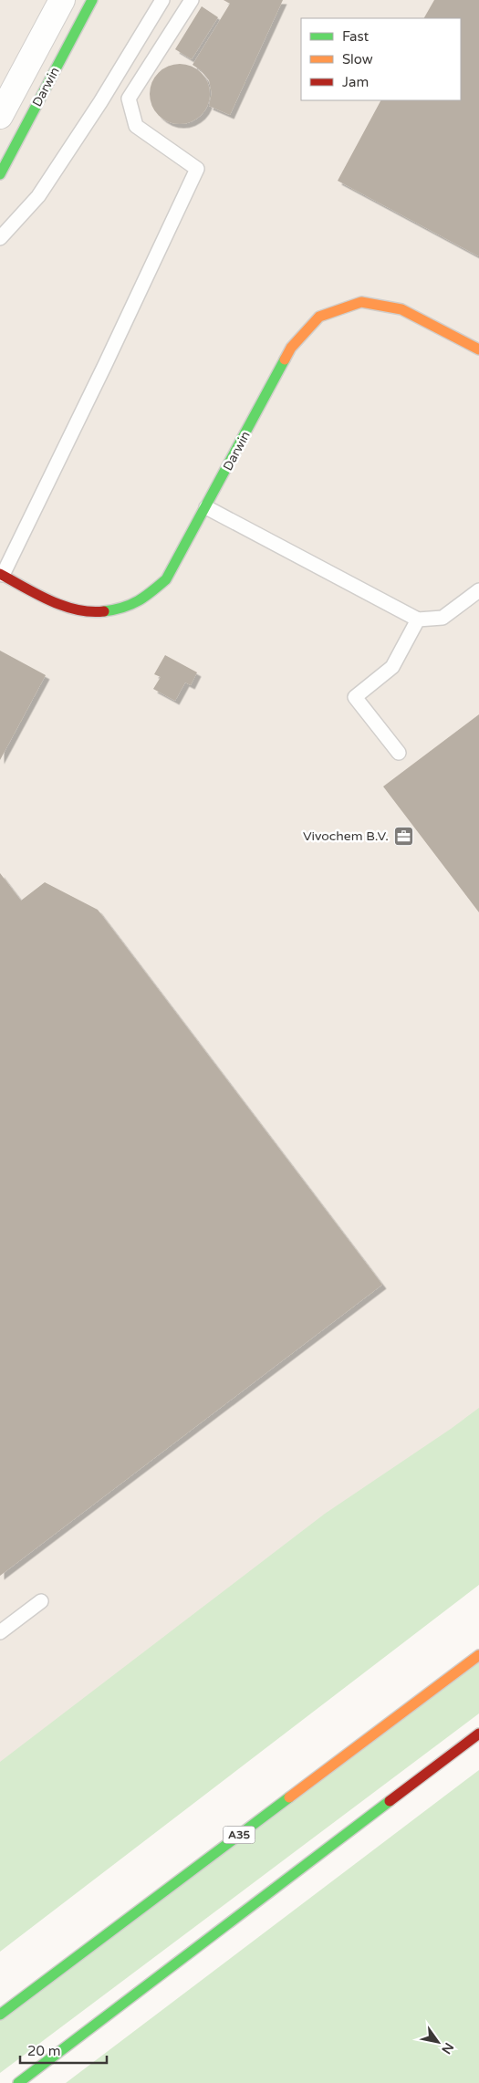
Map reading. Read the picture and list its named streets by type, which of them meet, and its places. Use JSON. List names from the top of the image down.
{
  "streets": {
    "main road": ["Darwin", "A35"]
  },
  "places": {
    "office": ["Vivochem B.V."]
  },
  "legend": ["Fast", "Slow", "Jam"],
  "scale_bar": "20 m",
  "north": "bottom right"
}
